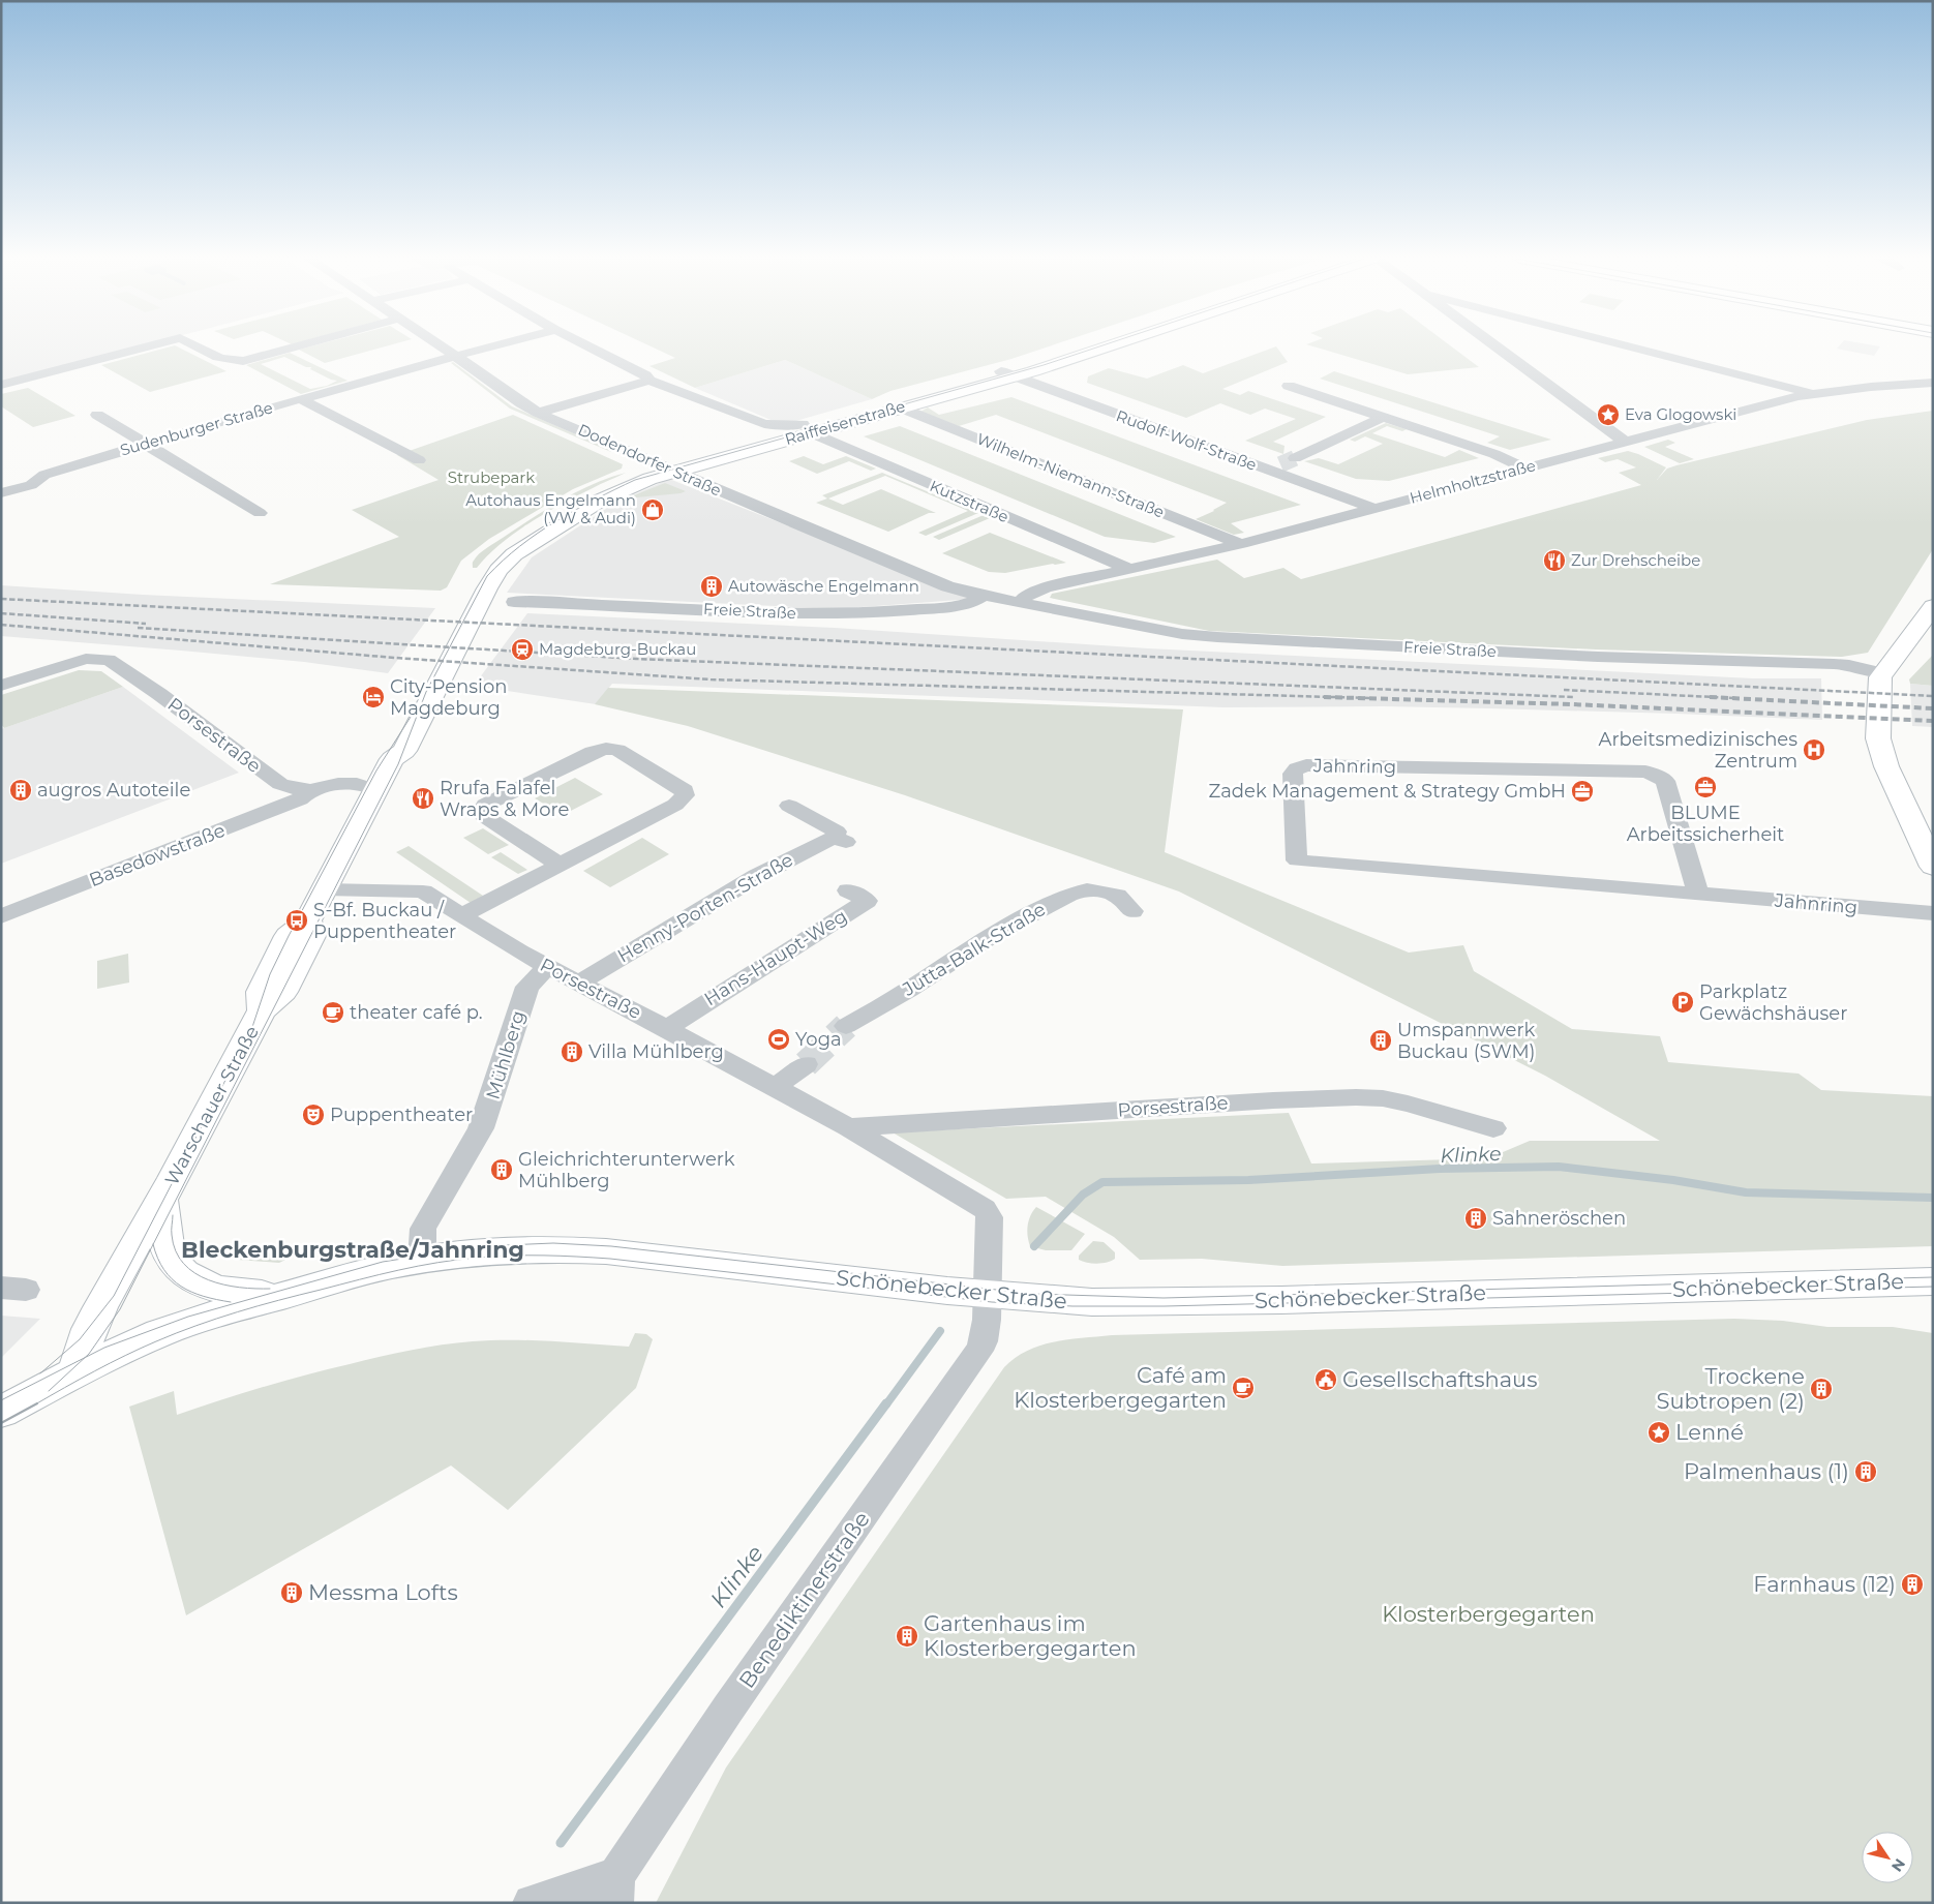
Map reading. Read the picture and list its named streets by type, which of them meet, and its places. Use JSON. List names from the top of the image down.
{
  "streets": {
    "main road": ["Raiffeisenstraße", "Warschauer Straße", "Schönebecker Straße"],
    "street": [
      "Sudenburger Straße",
      "Rudolf-Wolf-Straße",
      "Dodendorfer Straße",
      "Wilhelm-Niemann-Straße",
      "Helmholtzstraße",
      "Kutzstraße",
      "Freie Straße",
      "Porsestraße",
      "Jahnring",
      "Basedowstraße",
      "Henny-Porten-Straße",
      "Jutta-Balk-Straße",
      "Hans-Haupt-Weg",
      "Mühlberg",
      "Benediktinerstraße"
    ]
  },
  "crossings": [
    ["Raiffeisenstraße", "Rudolf-Wolf-Straße"],
    ["Raiffeisenstraße", "Dodendorfer Straße"],
    ["Raiffeisenstraße", "Wilhelm-Niemann-Straße"],
    ["Raiffeisenstraße", "Kutzstraße"],
    ["Raiffeisenstraße", "Warschauer Straße"],
    ["Sudenburger Straße", "Dodendorfer Straße"],
    ["Rudolf-Wolf-Straße", "Helmholtzstraße"],
    ["Dodendorfer Straße", "Helmholtzstraße"],
    ["Dodendorfer Straße", "Freie Straße"],
    ["Dodendorfer Straße", "Warschauer Straße"],
    ["Wilhelm-Niemann-Straße", "Helmholtzstraße"],
    ["Helmholtzstraße", "Kutzstraße"],
    ["Helmholtzstraße", "Freie Straße"],
    ["Porsestraße", "Basedowstraße"],
    ["Porsestraße", "Henny-Porten-Straße"],
    ["Porsestraße", "Hans-Haupt-Weg"],
    ["Porsestraße", "Mühlberg"],
    ["Porsestraße", "Warschauer Straße"],
    ["Porsestraße", "Schönebecker Straße"],
    ["Porsestraße", "Benediktinerstraße"],
    ["Mühlberg", "Schönebecker Straße"],
    ["Warschauer Straße", "Schönebecker Straße"],
    ["Schönebecker Straße", "Benediktinerstraße"]
  ],
  "districts": ["Bleckenburgstraße/Jahnring"],
  "water": ["Klinke"],
  "parks": ["Strubepark", "Klosterbergegarten"],
  "places": {
    "place": ["Eva Glogowski", "Lenné"],
    "shop": ["Autohaus Engelmann (VW & Audi)"],
    "restaurant": ["Zur Drehscheibe", "Rrufa Falafel Wraps & More"],
    "building": [
      "Autowäsche Engelmann",
      "augros Autoteile",
      "Umspannwerk Buckau (SWM)",
      "Villa Mühlberg",
      "Gleichrichterunterwerk Mühlberg",
      "Sahneröschen",
      "Trockene Subtropen (2)",
      "Palmenhaus (1)",
      "Farnhaus (12)",
      "Messma Lofts",
      "Gartenhaus im Klosterbergegarten"
    ],
    "station": ["Magdeburg-Buckau"],
    "hotel": ["City-Pension Magdeburg"],
    "hospital": ["Arbeitsmedizinisches Zentrum"],
    "office": ["BLUME Arbeitssicherheit", "Zadek Management & Strategy GmbH"],
    "bus stop": ["S-Bf. Buckau / Puppentheater"],
    "parking": ["Parkplatz Gewächshäuser"],
    "cafe": ["theater café p.", "Café am Klosterbergegarten"],
    "sports": ["Yoga"],
    "theatre": ["Puppentheater"],
    "public building": ["Gesellschaftshaus"]
  },
  "north": "bottom right"
}
